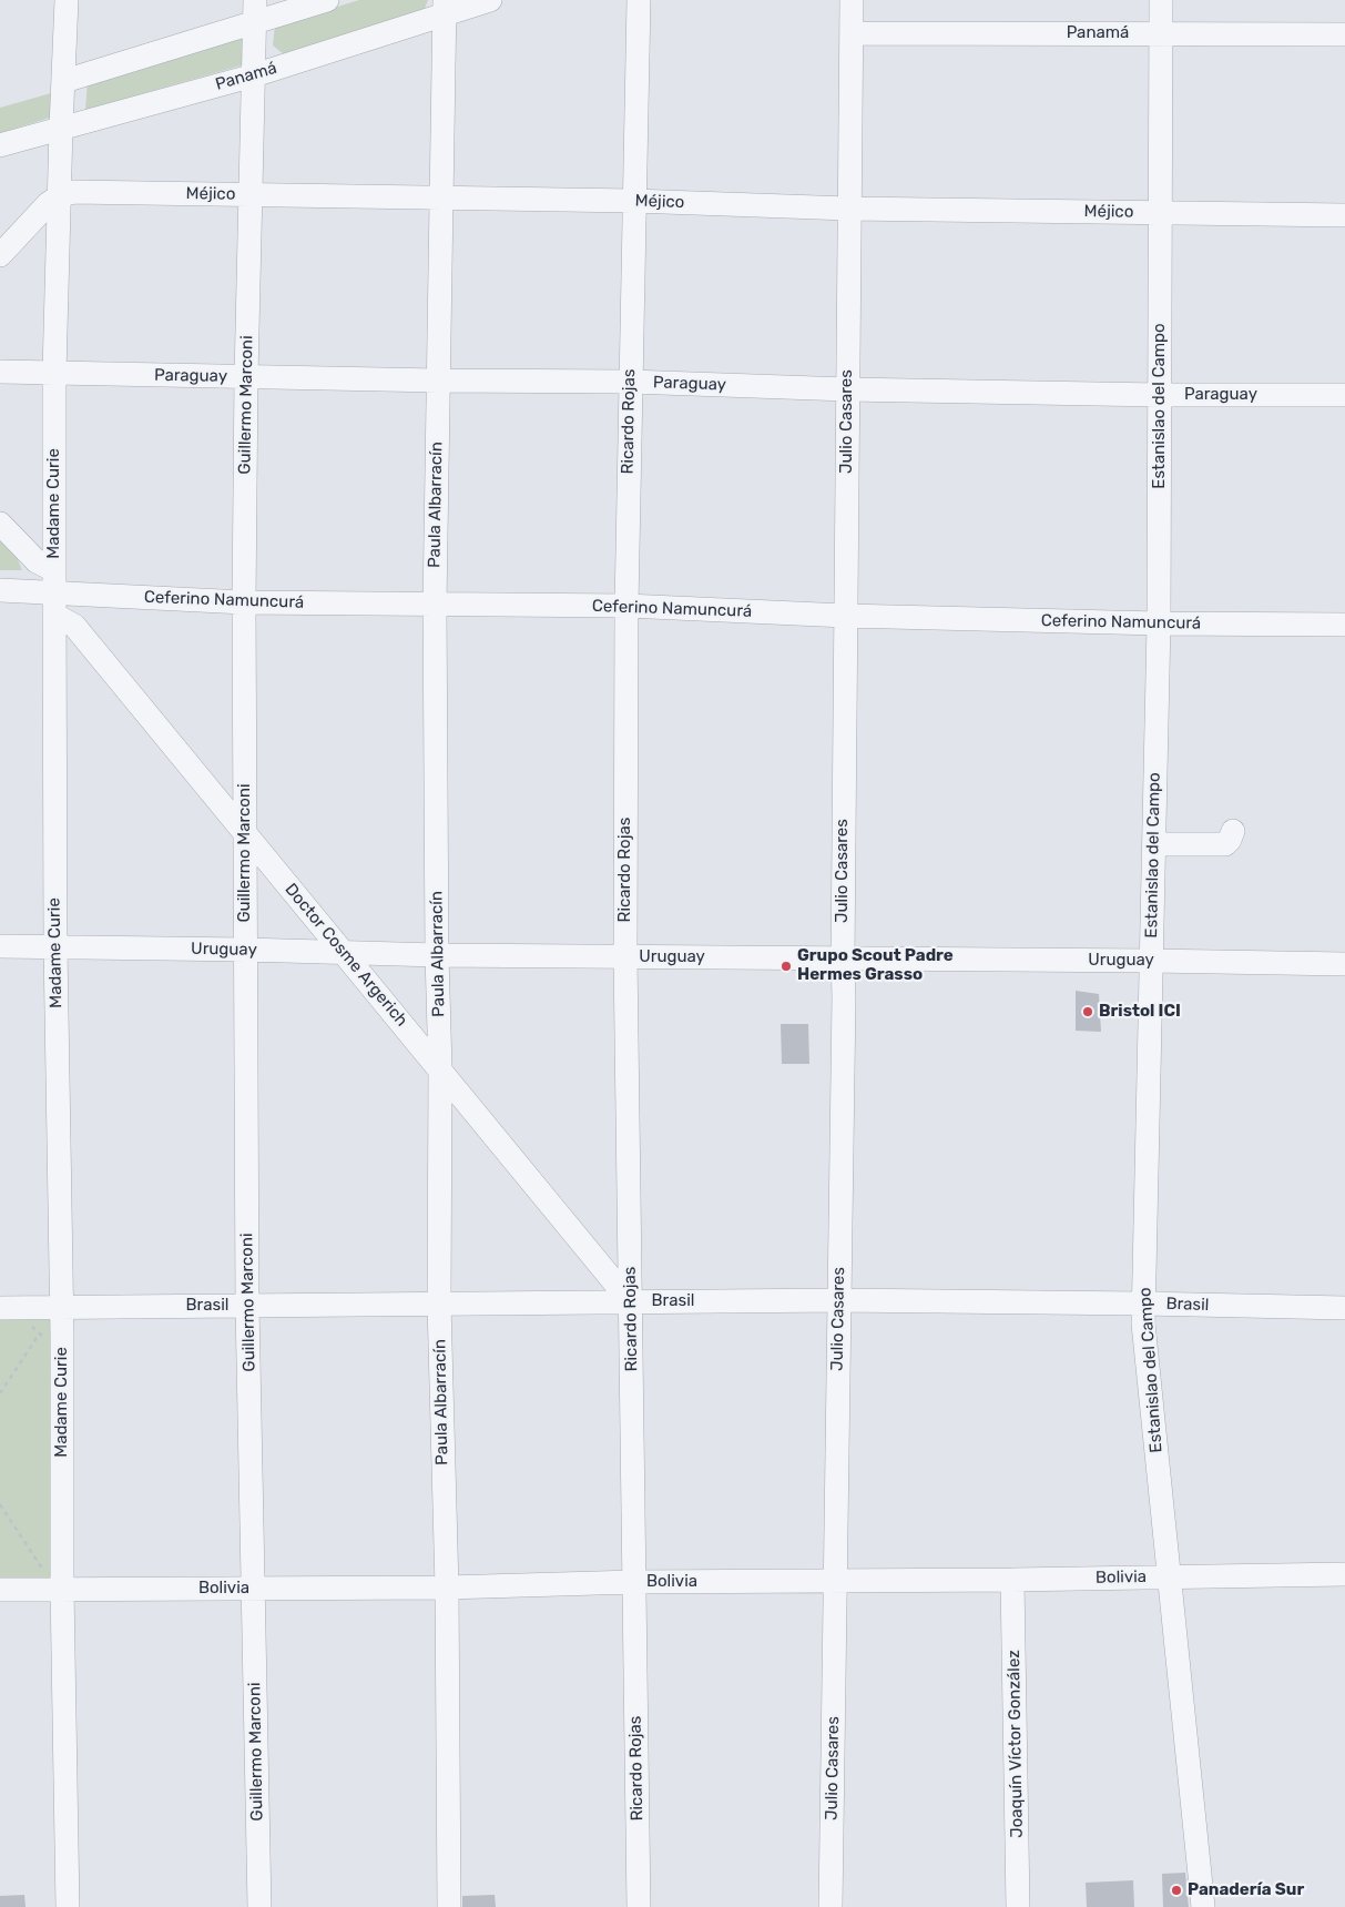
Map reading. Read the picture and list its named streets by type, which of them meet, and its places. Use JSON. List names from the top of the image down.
{
  "streets": {
    "street": [
      "Panamá",
      "Méjico",
      "Paraguay",
      "Guillermo Marconi",
      "Estanislao del Campo",
      "Ricardo Rojas",
      "Julio Casares",
      "Madame Curie",
      "Paula Albarracín",
      "Ceferino Namuncurá",
      "Uruguay",
      "Doctor Cosme Argerich",
      "Brasil",
      "Bolivia",
      "Joaquín Víctor González"
    ]
  },
  "crossings": [
    ["Panamá", "Guillermo Marconi"],
    ["Panamá", "Estanislao del Campo"],
    ["Panamá", "Julio Casares"],
    ["Panamá", "Madame Curie"],
    ["Panamá", "Paula Albarracín"],
    ["Méjico", "Guillermo Marconi"],
    ["Méjico", "Estanislao del Campo"],
    ["Méjico", "Ricardo Rojas"],
    ["Méjico", "Julio Casares"],
    ["Méjico", "Madame Curie"],
    ["Méjico", "Paula Albarracín"],
    ["Paraguay", "Guillermo Marconi"],
    ["Paraguay", "Estanislao del Campo"],
    ["Paraguay", "Ricardo Rojas"],
    ["Paraguay", "Julio Casares"],
    ["Paraguay", "Madame Curie"],
    ["Paraguay", "Paula Albarracín"],
    ["Guillermo Marconi", "Ceferino Namuncurá"],
    ["Guillermo Marconi", "Uruguay"],
    ["Guillermo Marconi", "Doctor Cosme Argerich"],
    ["Guillermo Marconi", "Brasil"],
    ["Guillermo Marconi", "Bolivia"],
    ["Estanislao del Campo", "Ceferino Namuncurá"],
    ["Estanislao del Campo", "Uruguay"],
    ["Estanislao del Campo", "Brasil"],
    ["Estanislao del Campo", "Bolivia"],
    ["Ricardo Rojas", "Ceferino Namuncurá"],
    ["Ricardo Rojas", "Uruguay"],
    ["Ricardo Rojas", "Doctor Cosme Argerich"],
    ["Ricardo Rojas", "Brasil"],
    ["Ricardo Rojas", "Bolivia"],
    ["Julio Casares", "Ceferino Namuncurá"],
    ["Julio Casares", "Uruguay"],
    ["Julio Casares", "Brasil"],
    ["Julio Casares", "Bolivia"],
    ["Madame Curie", "Ceferino Namuncurá"],
    ["Madame Curie", "Uruguay"],
    ["Madame Curie", "Doctor Cosme Argerich"],
    ["Madame Curie", "Brasil"],
    ["Madame Curie", "Bolivia"],
    ["Paula Albarracín", "Ceferino Namuncurá"],
    ["Paula Albarracín", "Uruguay"],
    ["Paula Albarracín", "Doctor Cosme Argerich"],
    ["Paula Albarracín", "Brasil"],
    ["Paula Albarracín", "Bolivia"],
    ["Ceferino Namuncurá", "Doctor Cosme Argerich"],
    ["Uruguay", "Doctor Cosme Argerich"],
    ["Doctor Cosme Argerich", "Brasil"],
    ["Bolivia", "Joaquín Víctor González"]
  ],
  "places": ["Grupo Scout Padre Hermes Grasso", "Bristol ICI", "Panadería Sur"]
}
